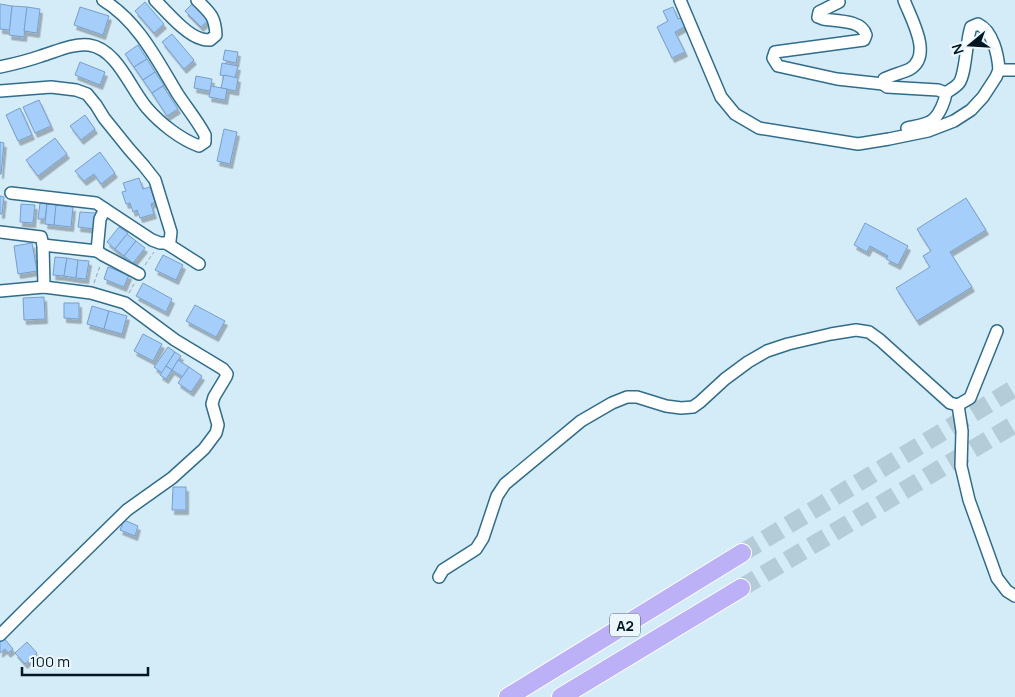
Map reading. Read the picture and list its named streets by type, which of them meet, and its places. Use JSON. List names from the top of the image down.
{
  "streets": {
    "highway": ["A2"]
  },
  "scale_bar": "100 m",
  "north": "left"
}
